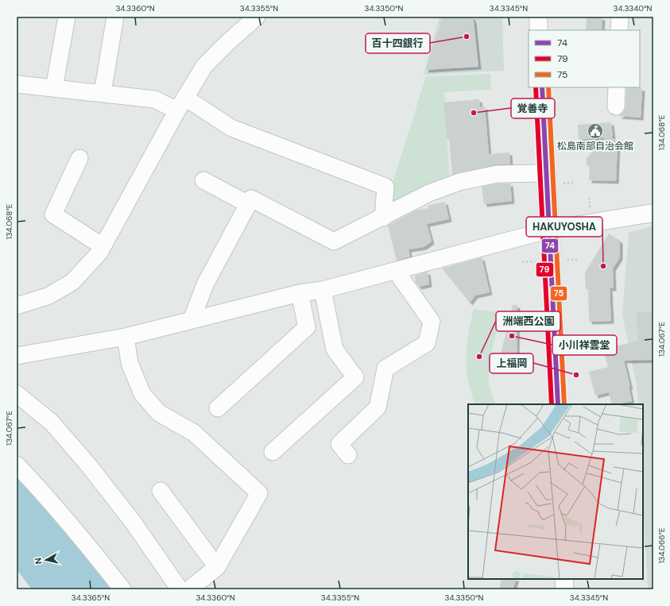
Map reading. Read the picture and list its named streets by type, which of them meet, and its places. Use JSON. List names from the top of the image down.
{
  "places": {
    "other": [
      "百十四銀行",
      "覚善寺",
      "HAKUYOSHA",
      "小川祥雲堂",
      "洲端西公園",
      "上福岡"
    ],
    "public building": ["松島南部自治会館"]
  },
  "lines": ["transit line 74", "transit line 79", "transit line 75"],
  "legend": ["74", "79", "75"],
  "north": "left",
  "coordinates": [
    "34.3360°N",
    "34.3355°N",
    "34.3350°N",
    "34.3345°N",
    "34.3340°N",
    "134.068°E",
    "134.067°E",
    "134.066°E",
    "34.3365°N"
  ]
}
